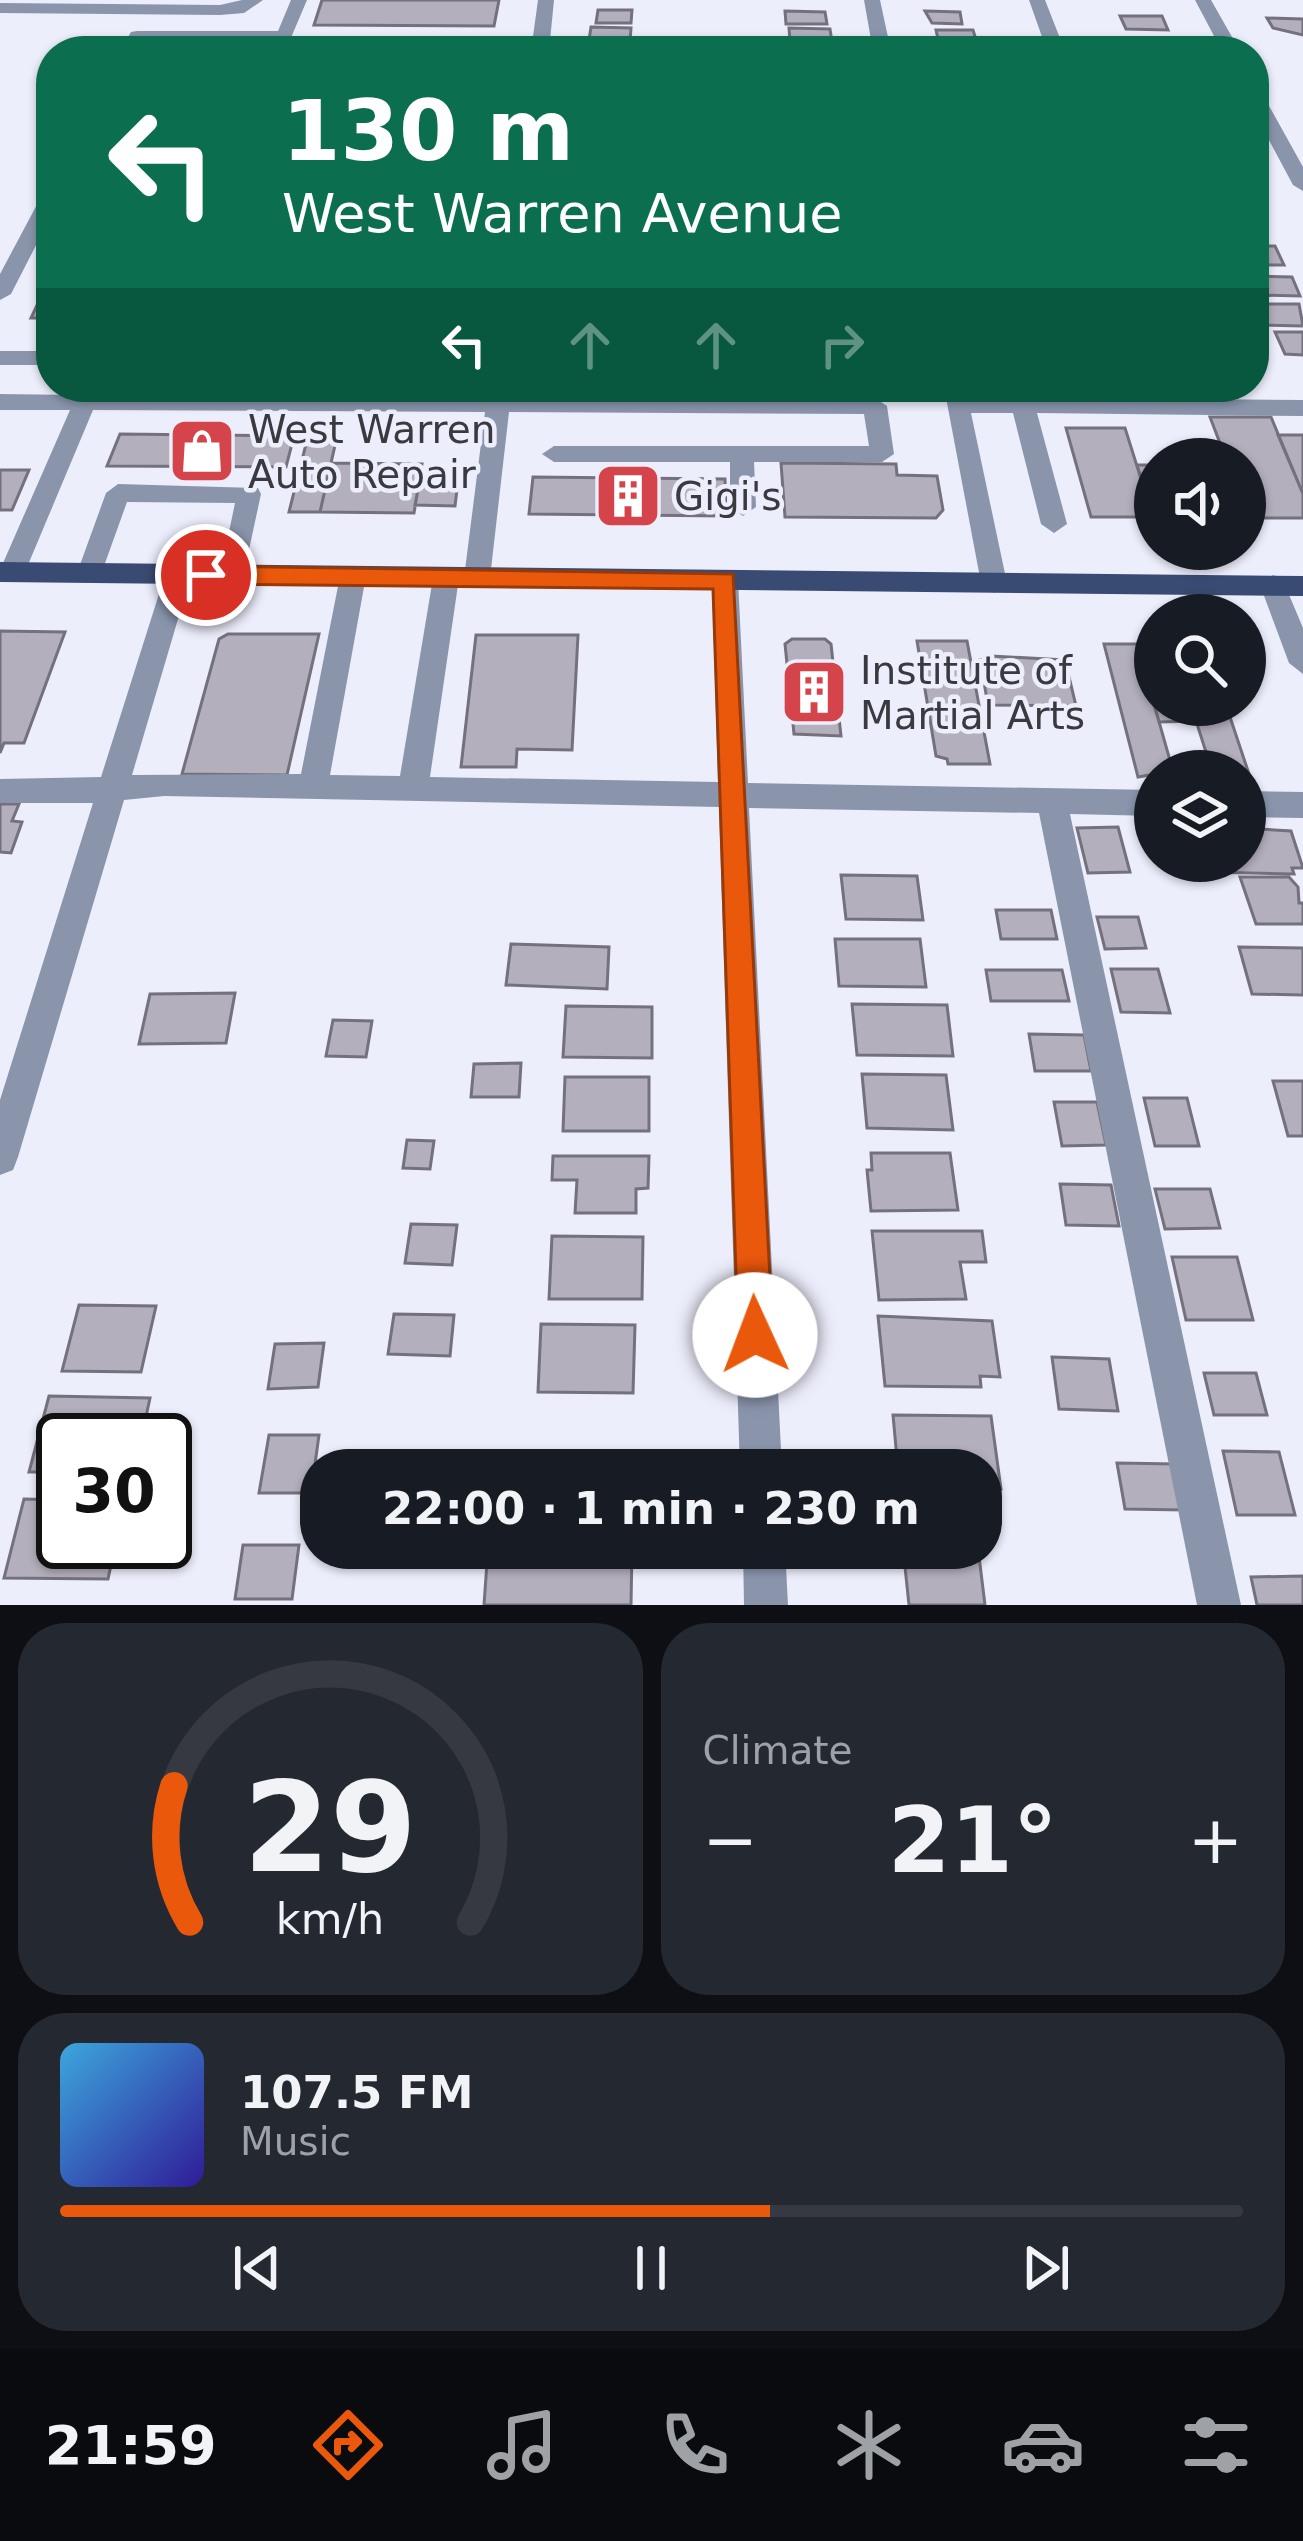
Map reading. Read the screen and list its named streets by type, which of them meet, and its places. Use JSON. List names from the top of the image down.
{
  "places": {
    "shop": ["West Warren Auto Repair"],
    "building": ["Gigi's", "Institute of Martial Arts"]
  },
  "page": {
    "turn": ["130 m", "West Warren Avenue"],
    "limit": "30",
    "trip": "22:00 · 1 min · 230 m",
    "tile": "Climate",
    "heat": ["−", "21°", "+"],
    "song": ["107.5 FM", "Music"],
    "tabs": "21:59",
    "gauge": ["29", "km/h"]
  }
}
